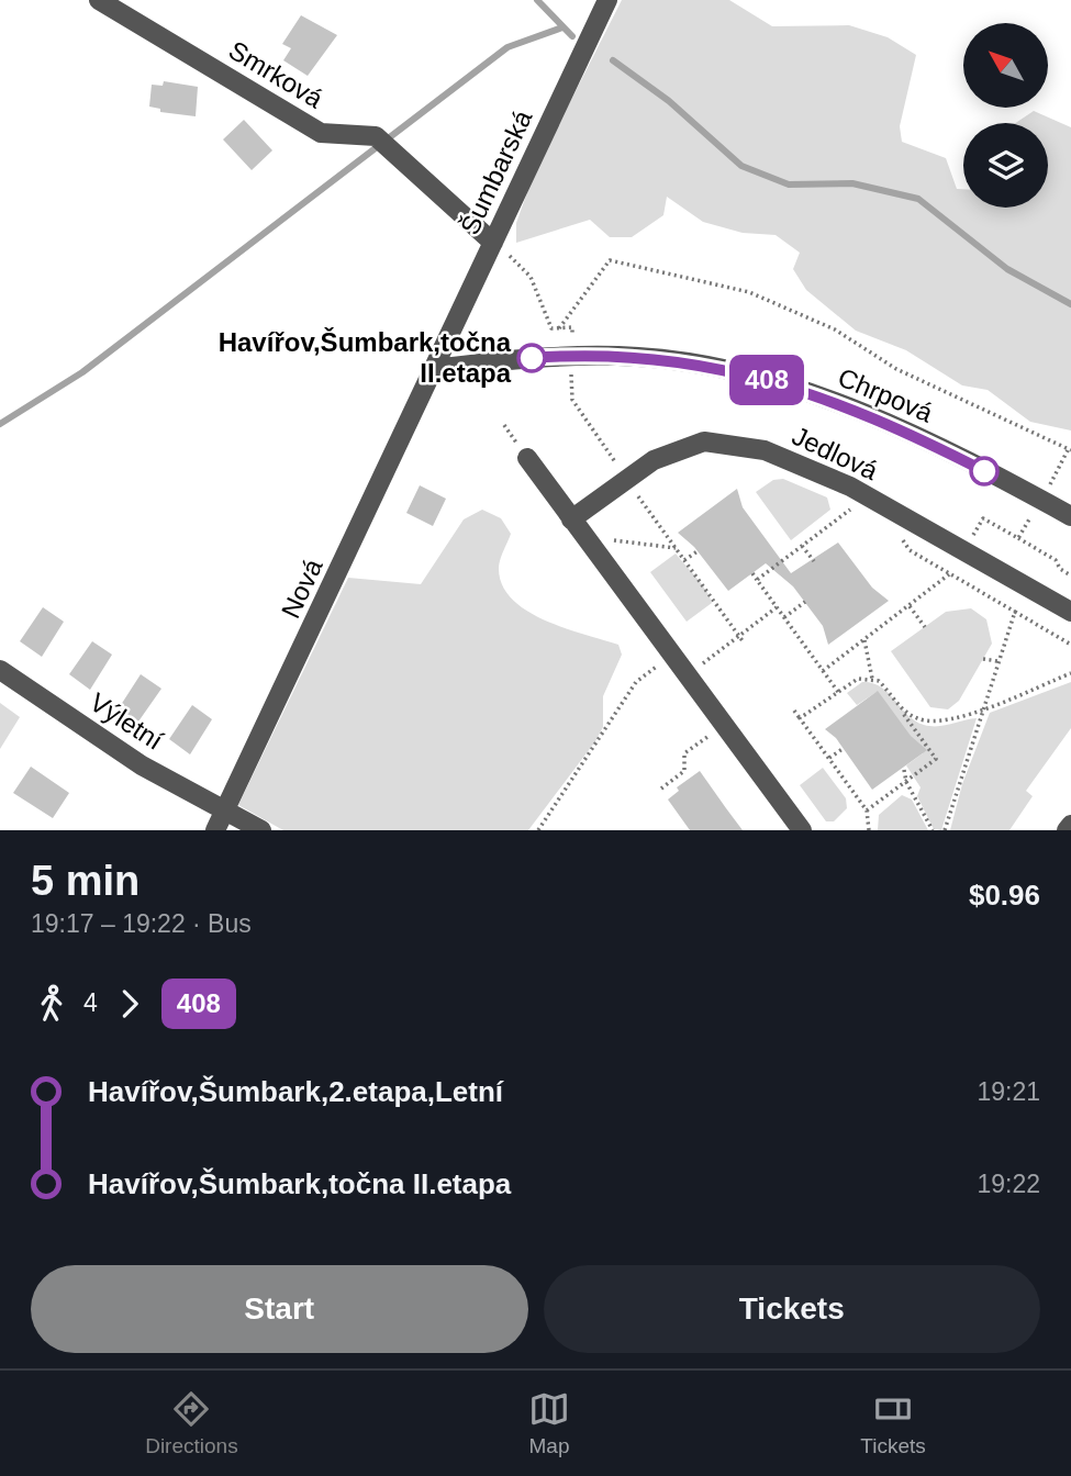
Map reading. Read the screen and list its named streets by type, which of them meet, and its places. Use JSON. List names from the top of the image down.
{
  "streets": {
    "street": [
      "Smrková",
      "Šumbarská",
      "Chrpová",
      "Jedlová",
      "Nová",
      "Výletní"
    ]
  },
  "crossings": [
    ["Smrková", "Šumbarská"],
    ["Šumbarská", "Chrpová"],
    ["Šumbarská", "Nová"],
    ["Chrpová", "Nová"],
    ["Nová", "Výletní"]
  ],
  "places": ["Havířov,Šumbark,točna II.etapa"],
  "lines": ["bus line 408"],
  "north": "top left",
  "page": {
    "on_map": "408",
    "heading": ["5 min", "19:17 – 19:22 · Bus", "$0.96"],
    "legs": ["4", "408"],
    "list": [
      {
        "name": "Havířov,Šumbark,2.etapa,Letní",
        "value": "19:21"
      },
      {
        "name": "Havířov,Šumbark,točna II.etapa",
        "value": "19:22"
      }
    ],
    "buttons": ["Start", "Tickets"],
    "tabs": ["Directions", "Map", "Tickets"]
  }
}
